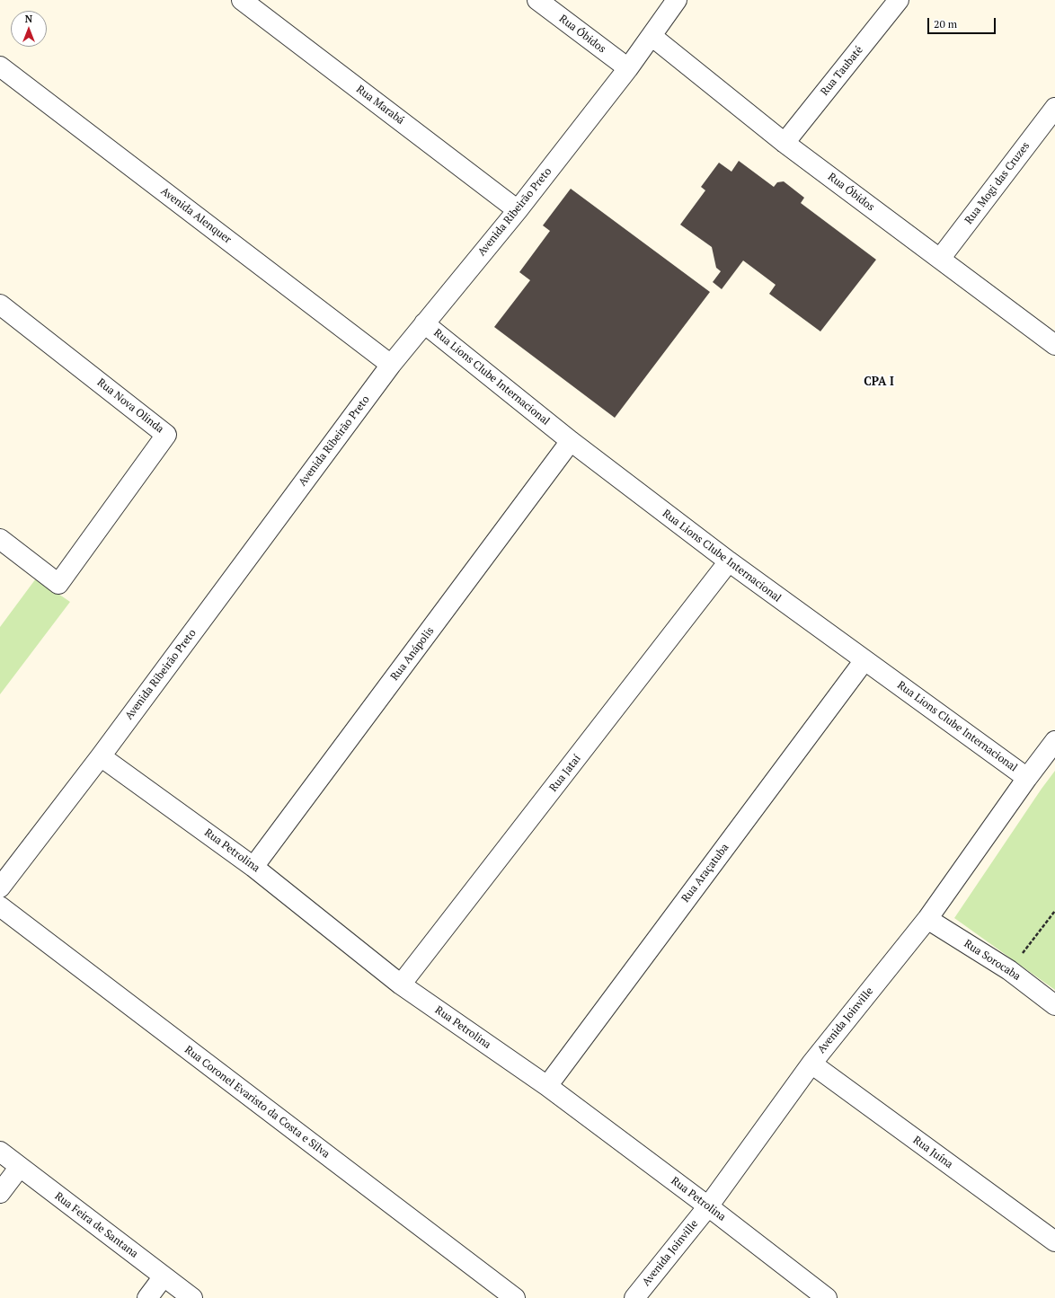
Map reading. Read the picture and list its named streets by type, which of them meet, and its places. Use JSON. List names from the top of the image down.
{
  "streets": {
    "street": [
      "Rua Óbidos",
      "Rua Taubaté",
      "Rua Marabá",
      "Rua Mogi das Cruzes",
      "Avenida Ribeirão Preto",
      "Avenida Alenquer",
      "Rua Lions Clube Internacional",
      "Rua Nova Olinda",
      "Rua Anápolis",
      "Rua Jataí",
      "Rua Petrolina",
      "Rua Araçatuba",
      "Rua Sorocaba",
      "Avenida Joinville",
      "Rua Coronel Evaristo da Costa e Silva",
      "Rua Juína",
      "Rua Feira de Santana"
    ]
  },
  "crossings": [
    ["Rua Óbidos", "Rua Taubaté"],
    ["Rua Óbidos", "Rua Mogi das Cruzes"],
    ["Rua Óbidos", "Avenida Ribeirão Preto"],
    ["Rua Marabá", "Avenida Ribeirão Preto"],
    ["Avenida Ribeirão Preto", "Avenida Alenquer"],
    ["Avenida Ribeirão Preto", "Rua Lions Clube Internacional"],
    ["Avenida Ribeirão Preto", "Rua Petrolina"],
    ["Rua Lions Clube Internacional", "Rua Anápolis"],
    ["Rua Lions Clube Internacional", "Rua Jataí"],
    ["Rua Lions Clube Internacional", "Rua Araçatuba"],
    ["Rua Lions Clube Internacional", "Avenida Joinville"],
    ["Rua Anápolis", "Rua Petrolina"],
    ["Rua Jataí", "Rua Petrolina"],
    ["Rua Petrolina", "Rua Araçatuba"],
    ["Rua Petrolina", "Avenida Joinville"],
    ["Rua Sorocaba", "Avenida Joinville"],
    ["Avenida Joinville", "Rua Juína"]
  ],
  "districts": ["CPA I"],
  "scale_bar": "20 m",
  "north": "top"
}
